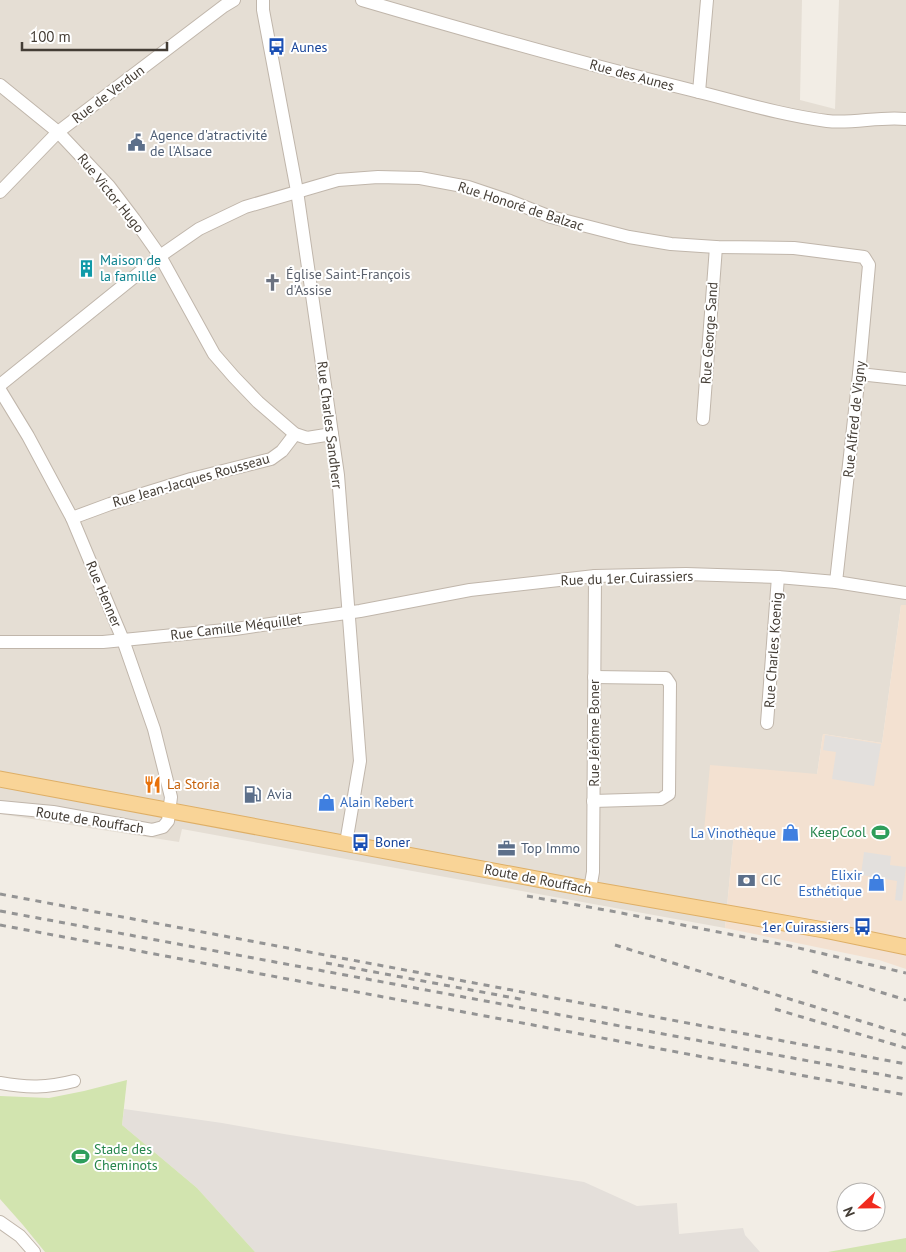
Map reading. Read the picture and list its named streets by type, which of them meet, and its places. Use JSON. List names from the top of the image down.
{
  "streets": {
    "main road": ["Route de Rouffach"],
    "street": [
      "Rue des Aunes",
      "Rue de Verdun",
      "Rue Victor Hugo",
      "Rue Honoré de Balzac",
      "Rue George Sand",
      "Rue Alfred de Vigny",
      "Rue Charles Sandherr",
      "Rue Jean-Jacques Rousseau",
      "Rue du 1er Cuirassiers",
      "Rue Henner",
      "Rue Camille Méquillet",
      "Rue Charles Koenig",
      "Rue Jérôme Boner"
    ]
  },
  "crossings": [
    ["Rue de Verdun", "Rue Victor Hugo"],
    ["Rue Victor Hugo", "Rue Honoré de Balzac"],
    ["Rue Victor Hugo", "Rue Jean-Jacques Rousseau"],
    ["Rue Honoré de Balzac", "Rue George Sand"],
    ["Rue Honoré de Balzac", "Rue Alfred de Vigny"],
    ["Rue Honoré de Balzac", "Rue Charles Sandherr"],
    ["Rue Alfred de Vigny", "Rue du 1er Cuirassiers"],
    ["Rue Charles Sandherr", "Rue du 1er Cuirassiers"],
    ["Rue Charles Sandherr", "Rue Camille Méquillet"],
    ["Rue Charles Sandherr", "Route de Rouffach"],
    ["Rue Jean-Jacques Rousseau", "Rue Henner"],
    ["Rue du 1er Cuirassiers", "Rue Camille Méquillet"],
    ["Rue du 1er Cuirassiers", "Rue Charles Koenig"],
    ["Rue du 1er Cuirassiers", "Rue Jérôme Boner"],
    ["Rue Henner", "Rue Camille Méquillet"],
    ["Rue Henner", "Route de Rouffach"],
    ["Rue Jérôme Boner", "Route de Rouffach"]
  ],
  "places": {
    "bus stop": ["Aunes", "Boner", "1er Cuirassiers"],
    "public building": ["Agence d'atractivité de l'Alsace"],
    "building": ["Maison de la famille"],
    "church": ["Église Saint-François d'Assise"],
    "restaurant": ["La Storia"],
    "fuel station": ["Avia"],
    "shop": ["Alain Rebert", "La Vinothèque", "Elixir Esthétique"],
    "sports": ["KeepCool", "Stade des Cheminots"],
    "office": ["Top Immo"],
    "bank": ["CIC"]
  },
  "scale_bar": "100 m",
  "north": "left"
}
